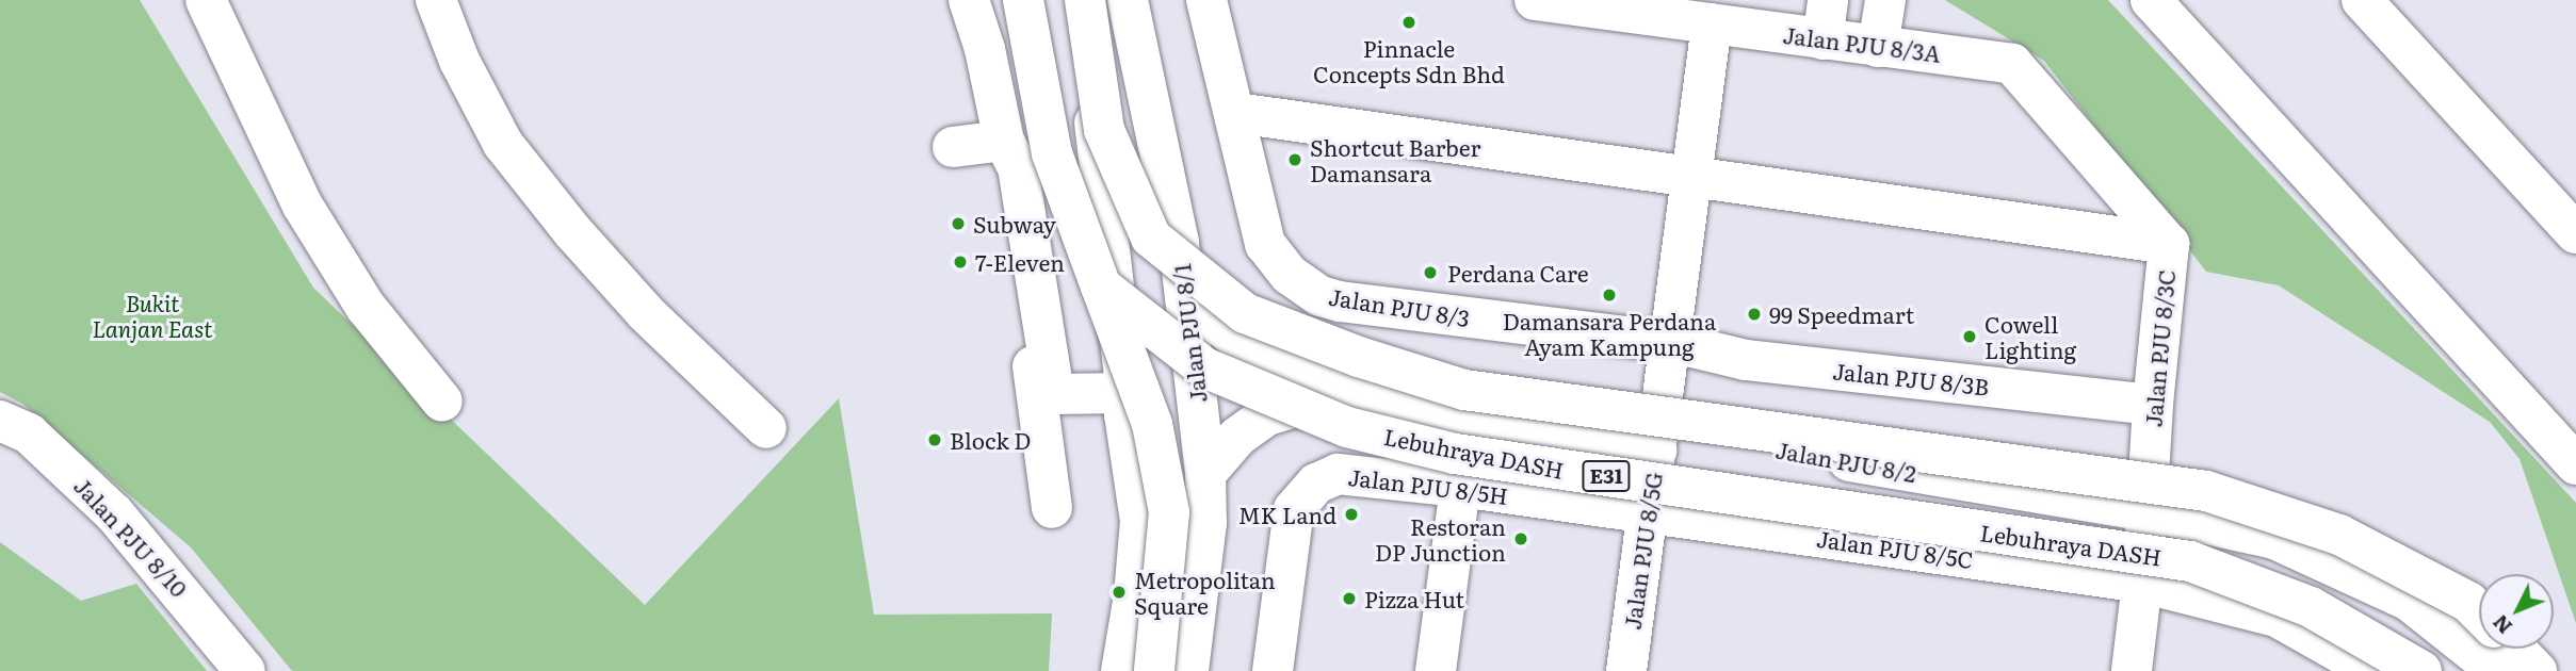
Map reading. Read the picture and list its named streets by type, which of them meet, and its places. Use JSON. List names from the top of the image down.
{
  "streets": {
    "main road": [
      "Jalan PJU 8/3A",
      "Jalan PJU 8/3",
      "Jalan PJU 8/1",
      "Jalan PJU 8/3C",
      "Jalan PJU 8/3B",
      "Lebuhraya DASH",
      "Jalan PJU 8/2",
      "E31",
      "Jalan PJU 8/5H",
      "Jalan PJU 8/10",
      "Jalan PJU 8/5C",
      "Jalan PJU 8/5G"
    ]
  },
  "crossings": [
    ["Jalan PJU 8/3A", "Jalan PJU 8/3C"],
    ["Jalan PJU 8/3", "Jalan PJU 8/3B"],
    ["Jalan PJU 8/1", "Jalan PJU 8/2"],
    ["Jalan PJU 8/3C", "Jalan PJU 8/3B"],
    ["Jalan PJU 8/3C", "Jalan PJU 8/2"],
    ["Jalan PJU 8/3C", "Jalan PJU 8/5C"],
    ["Jalan PJU 8/2", "Jalan PJU 8/5G"],
    ["Jalan PJU 8/5H", "Jalan PJU 8/5C"],
    ["Jalan PJU 8/5H", "Jalan PJU 8/5G"],
    ["Jalan PJU 8/5C", "Jalan PJU 8/5G"]
  ],
  "parks": ["Bukit Lanjan East"],
  "places": [
    "Pinnacle Concepts Sdn Bhd",
    "Shortcut Barber Damansara",
    "Subway",
    "7-Eleven",
    "Perdana Care",
    "Damansara Perdana Ayam Kampung",
    "99 Speedmart",
    "Cowell Lighting",
    "Block D",
    "MK Land",
    "Restoran DP Junction",
    "Metropolitan Square",
    "Pizza Hut"
  ],
  "north": "bottom left"
}
